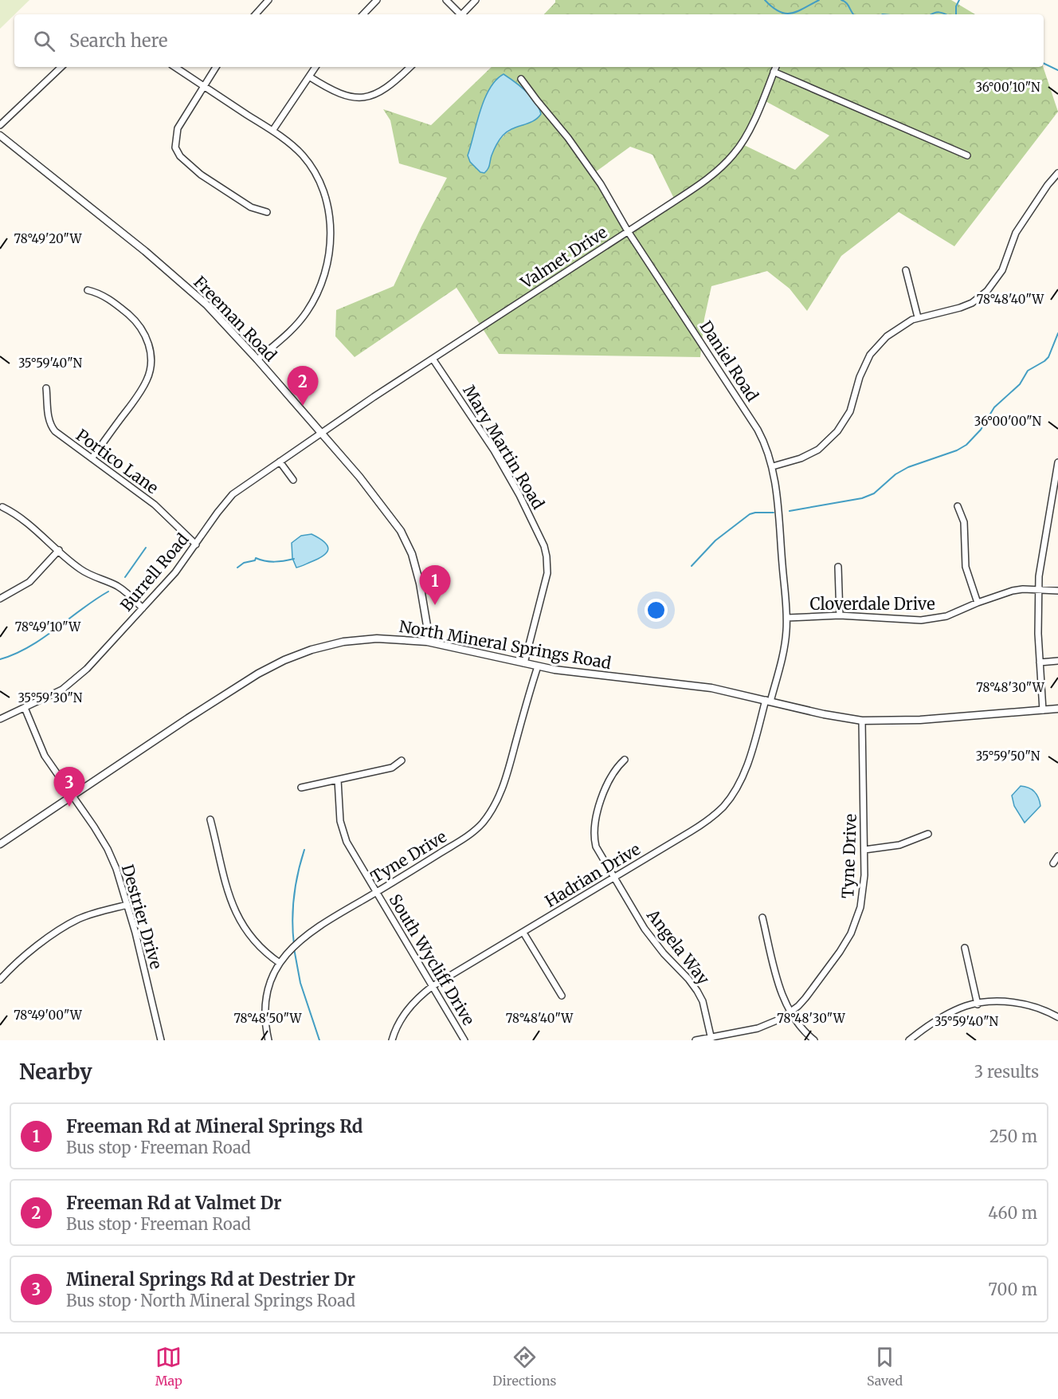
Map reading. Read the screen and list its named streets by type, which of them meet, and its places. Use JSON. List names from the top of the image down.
{
  "streets": {
    "street": [
      "Valmet Drive",
      "Freeman Road",
      "Daniel Road",
      "Mary Martin Road",
      "Portico Lane",
      "Burrell Road",
      "Cloverdale Drive",
      "North Mineral Springs Road",
      "Tyne Drive",
      "Hadrian Drive",
      "Destrier Drive",
      "Angela Way",
      "South Wycliff Drive"
    ]
  },
  "crossings": [
    ["Valmet Drive", "Freeman Road"],
    ["Valmet Drive", "Daniel Road"],
    ["Valmet Drive", "Mary Martin Road"],
    ["Valmet Drive", "Burrell Road"],
    ["Freeman Road", "Burrell Road"],
    ["Freeman Road", "North Mineral Springs Road"],
    ["Daniel Road", "Cloverdale Drive"],
    ["Daniel Road", "North Mineral Springs Road"],
    ["Daniel Road", "Hadrian Drive"],
    ["Mary Martin Road", "North Mineral Springs Road"],
    ["Portico Lane", "Burrell Road"],
    ["Burrell Road", "Destrier Drive"],
    ["North Mineral Springs Road", "Tyne Drive"],
    ["North Mineral Springs Road", "Hadrian Drive"],
    ["North Mineral Springs Road", "Destrier Drive"],
    ["Tyne Drive", "Angela Way"],
    ["Tyne Drive", "South Wycliff Drive"],
    ["Hadrian Drive", "Angela Way"],
    ["Hadrian Drive", "South Wycliff Drive"]
  ],
  "page": {
    "search": "Search here",
    "pins": ["2", "1", "3"],
    "heading": ["Nearby", "3 results"],
    "list": [
      {
        "mark": "1",
        "name": "Freeman Rd at Mineral Springs Rd",
        "note": "Bus stop · Freeman Road",
        "value": "250 m"
      },
      {
        "mark": "2",
        "name": "Freeman Rd at Valmet Dr",
        "note": "Bus stop · Freeman Road",
        "value": "460 m"
      },
      {
        "mark": "3",
        "name": "Mineral Springs Rd at Destrier Dr",
        "note": "Bus stop · North Mineral Springs Road",
        "value": "700 m"
      }
    ],
    "nav": ["Map", "Directions", "Saved"]
  },
  "coordinates": [
    "36°00'10\"N",
    "78°49'20\"W",
    "78°48'40\"W",
    "35°59'40\"N",
    "36°00'00\"N",
    "78°49'10\"W",
    "78°48'30\"W",
    "35°59'30\"N",
    "35°59'50\"N",
    "78°49'00\"W",
    "78°48'50\"W"
  ]
}
